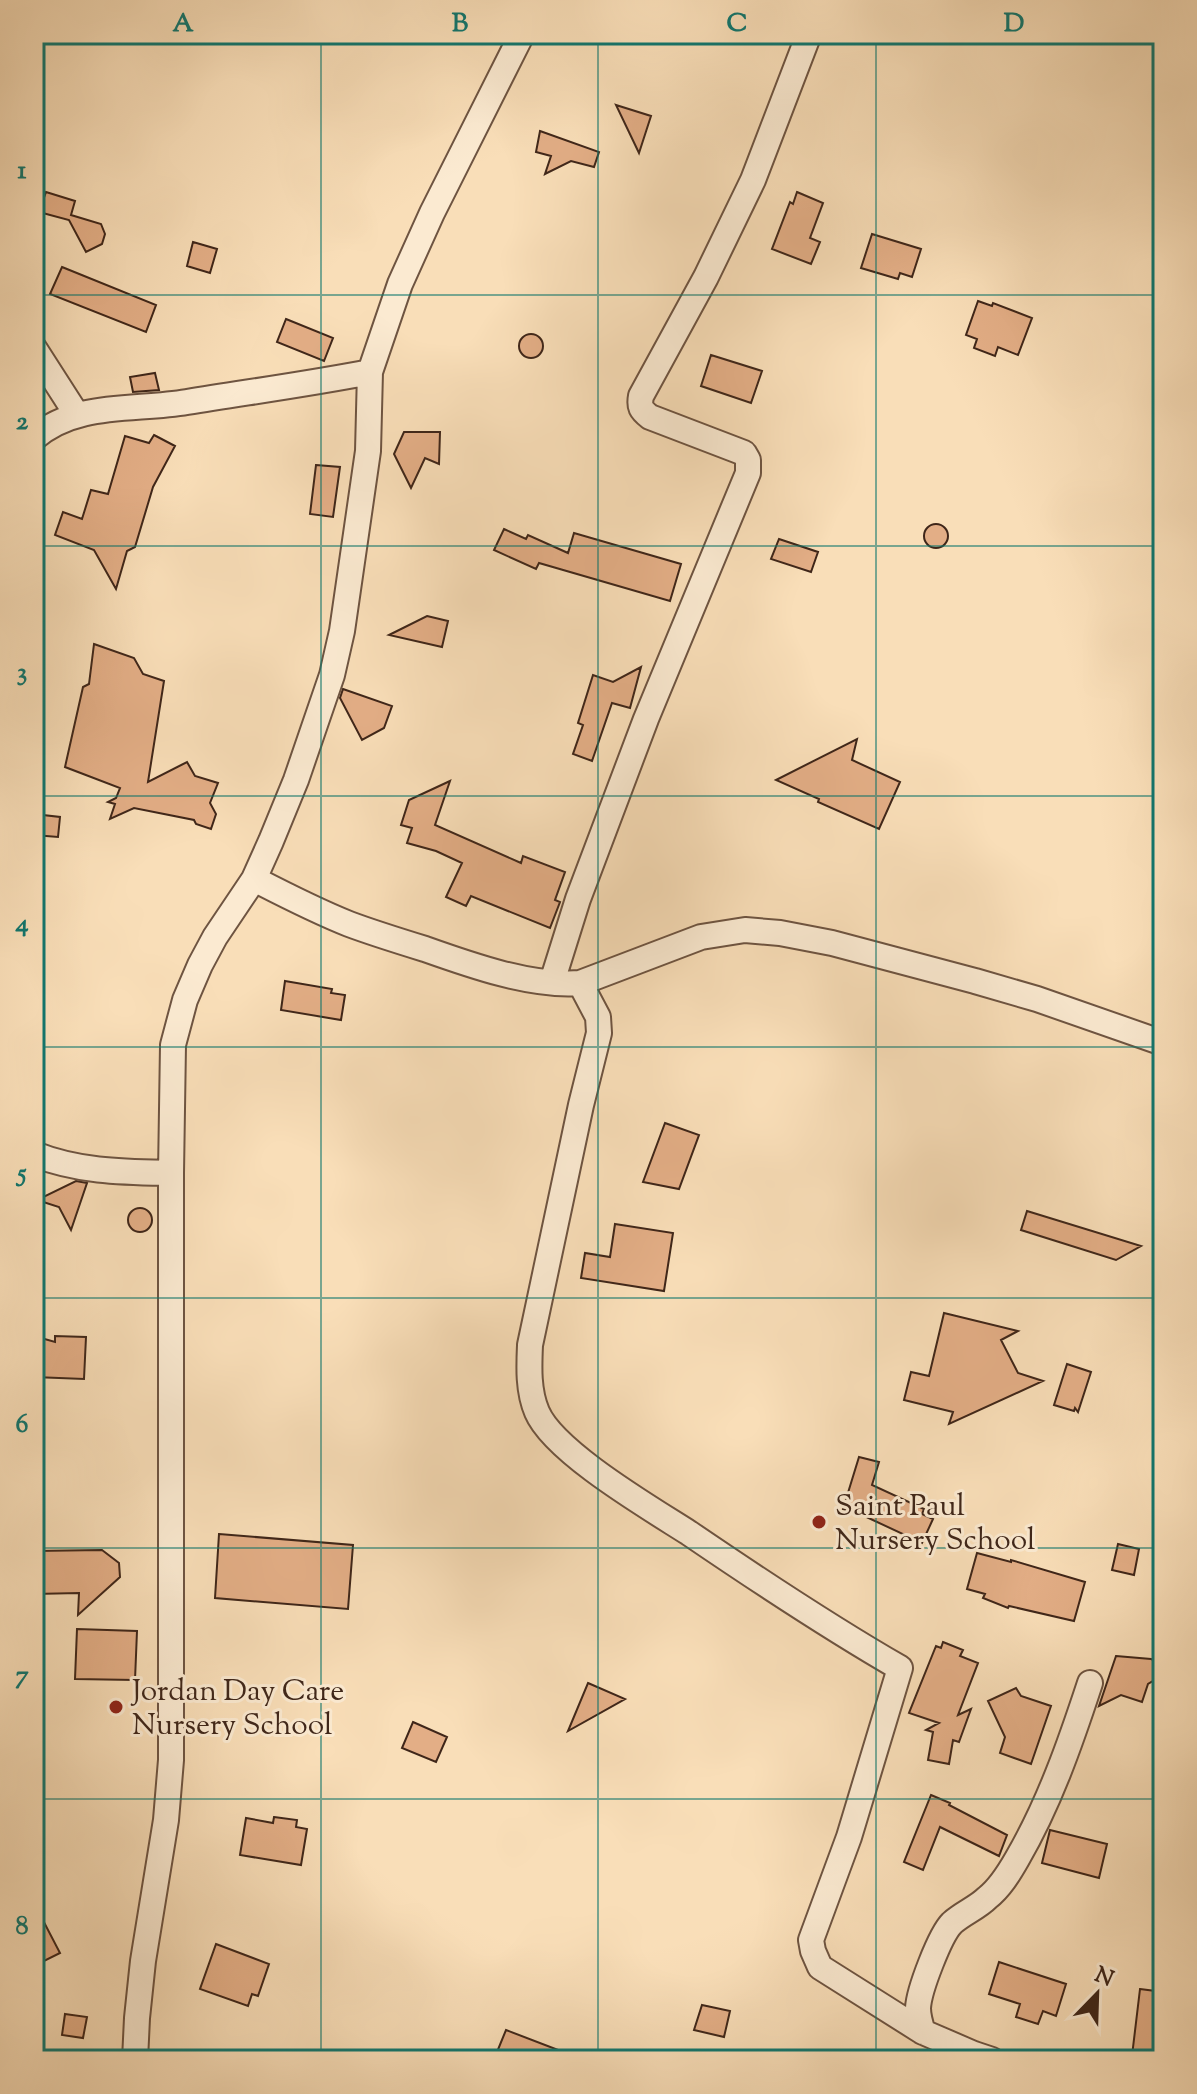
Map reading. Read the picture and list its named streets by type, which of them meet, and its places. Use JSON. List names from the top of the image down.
{
  "places": ["Saint Paul Nursery School", "Jordan Day Care Nursery School"],
  "north": "top right",
  "grid": {
    "columns": [
      "A",
      "B",
      "C",
      "D"
    ],
    "rows": [
      "1",
      "2",
      "3",
      "4",
      "5",
      "6",
      "7",
      "8"
    ]
  }
}
